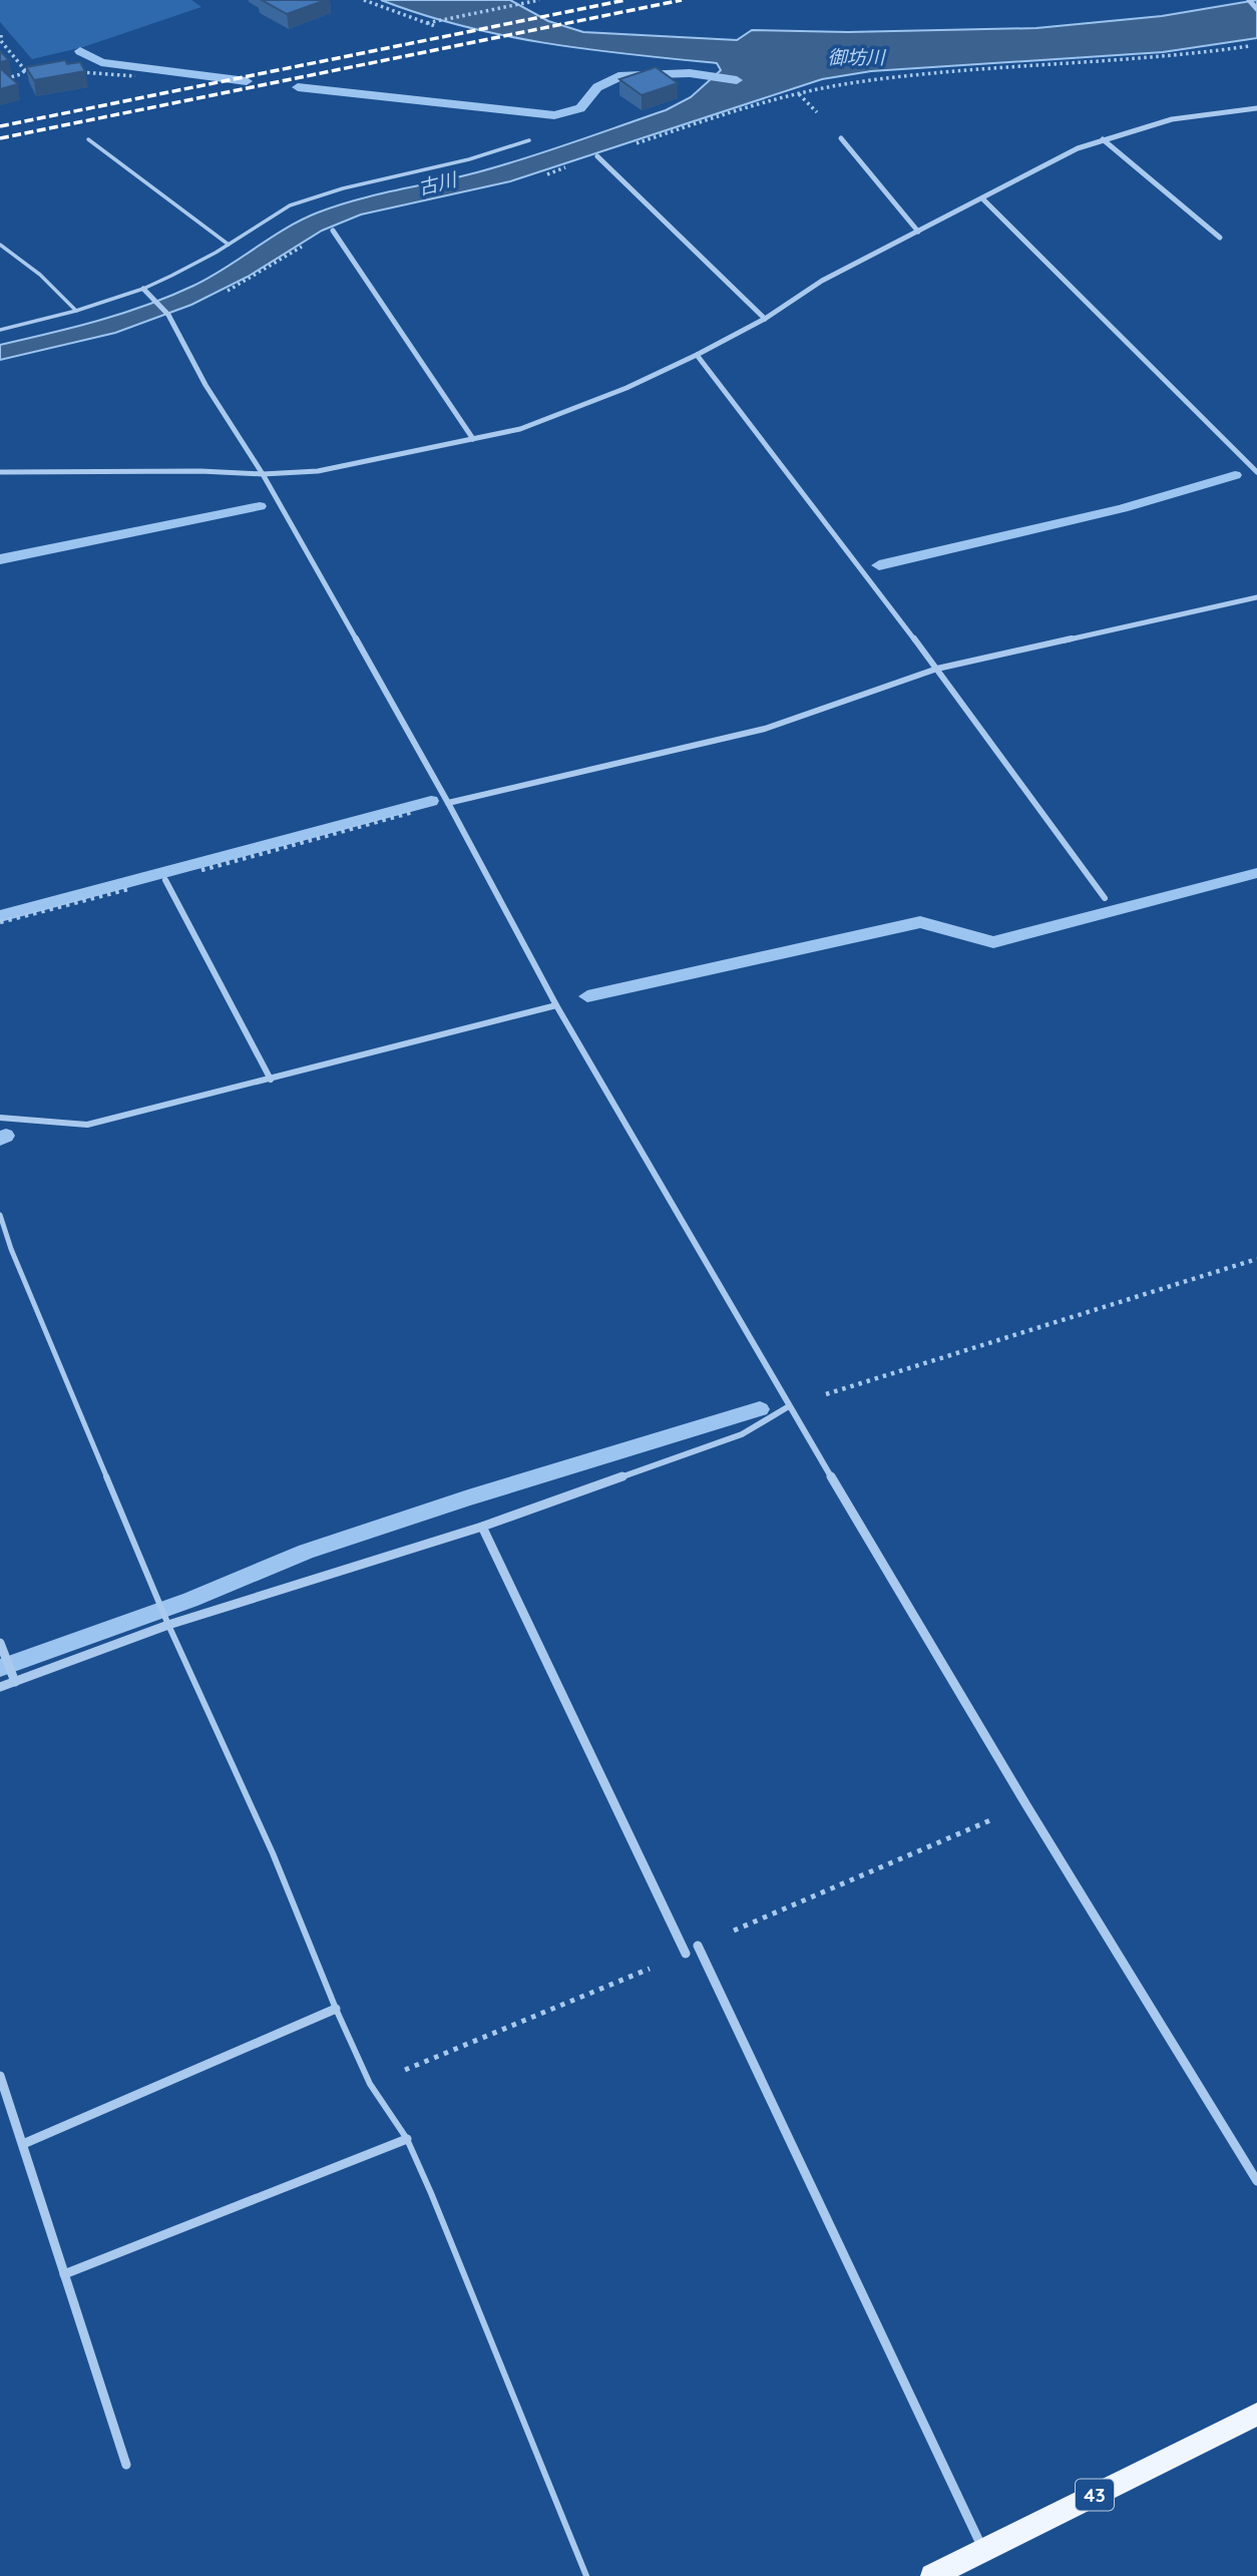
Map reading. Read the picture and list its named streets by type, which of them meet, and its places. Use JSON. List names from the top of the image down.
{
  "streets": {
    "main road": ["43"]
  },
  "water": ["御坊川", "古川"]
}
